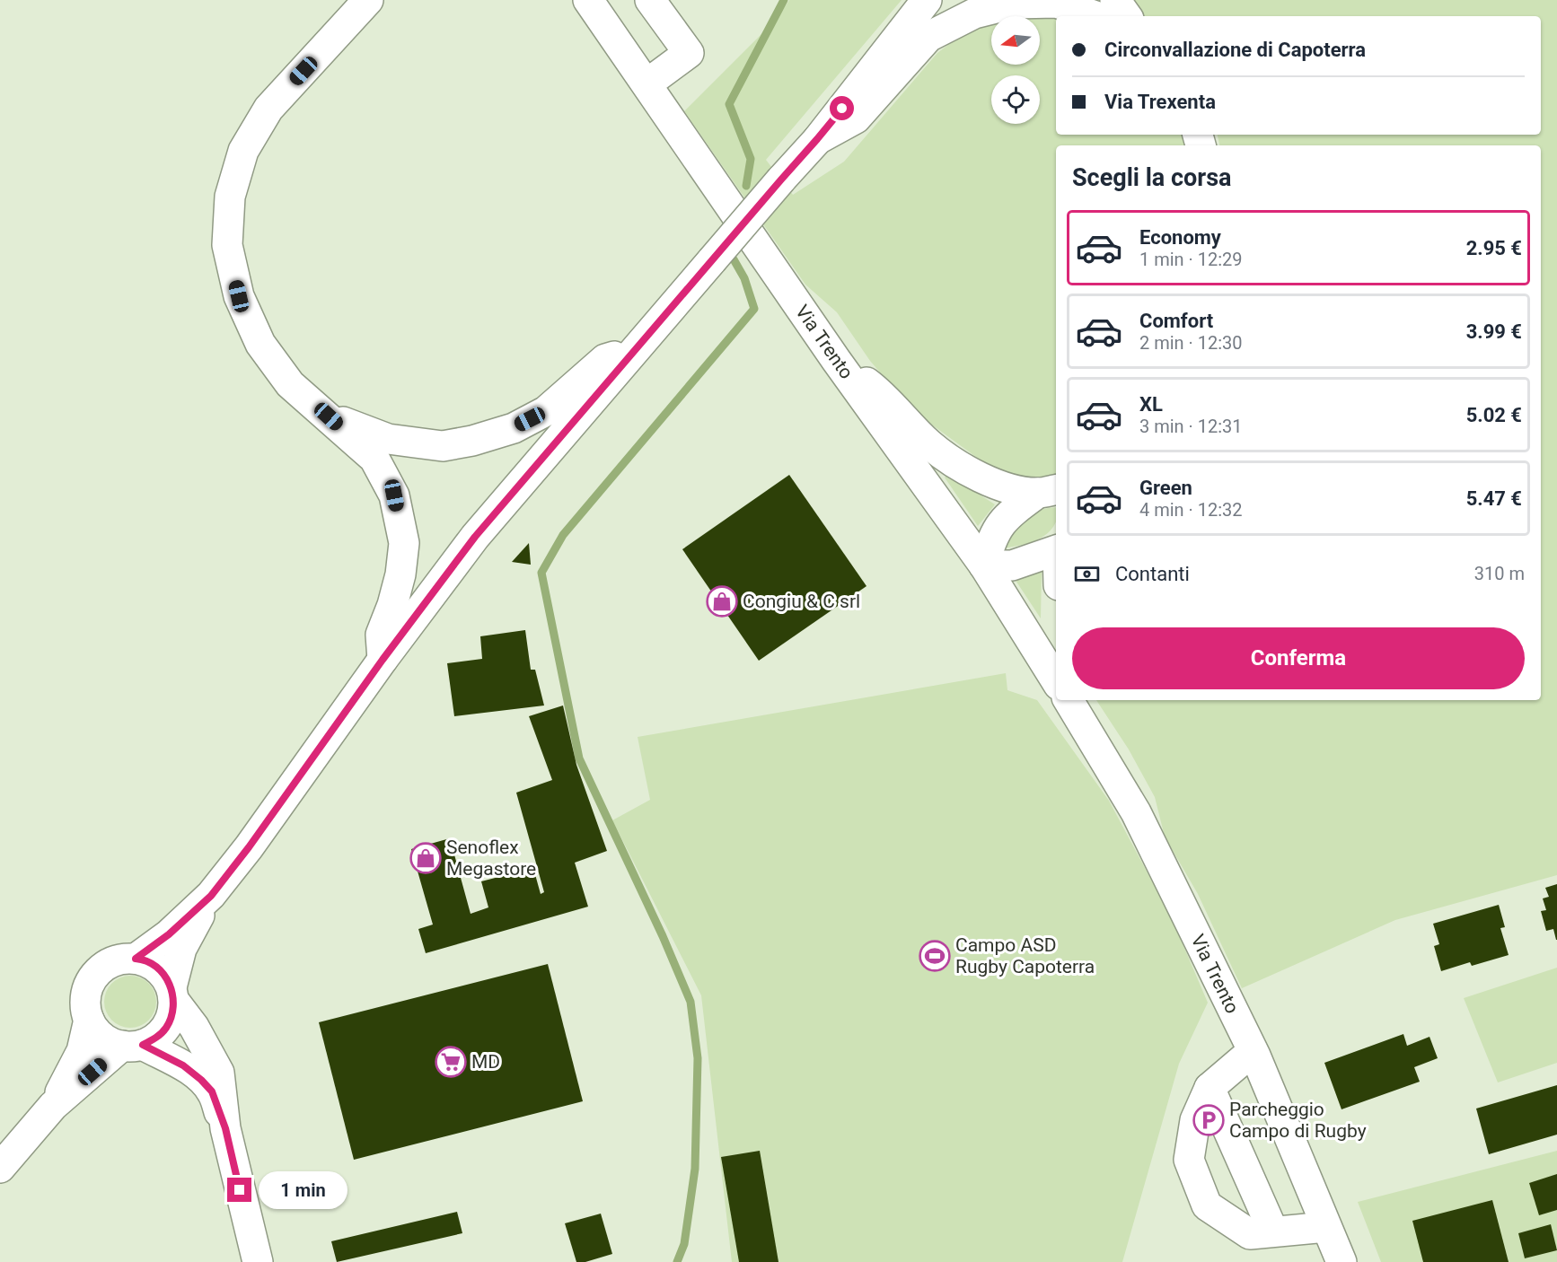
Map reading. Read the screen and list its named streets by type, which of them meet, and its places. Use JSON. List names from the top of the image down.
{
  "streets": {
    "street": ["Via Trento"]
  },
  "places": {
    "shop": ["Congiu & C srl", "Senoflex Megastore"],
    "sports": ["Campo ASD Rugby Capoterra"],
    "supermarket": ["MD"],
    "parking": ["Parcheggio Campo di Rugby"]
  },
  "north": "left",
  "page": {
    "banner": ["Circonvallazione di Capoterra", "Via Trexenta"],
    "heading": "Scegli la corsa",
    "list": [
      {
        "name": "Economy",
        "note": "1 min · 12:29",
        "value": "2.95 €"
      },
      {
        "name": "Comfort",
        "note": "2 min · 12:30",
        "value": "3.99 €"
      },
      {
        "name": "XL",
        "note": "3 min · 12:31",
        "value": "5.02 €"
      },
      {
        "name": "Green",
        "note": "4 min · 12:32",
        "value": "5.47 €"
      }
    ],
    "pay": ["Contanti", "310 m"],
    "buttons": "Conferma",
    "bubble": "1 min"
  }
}
